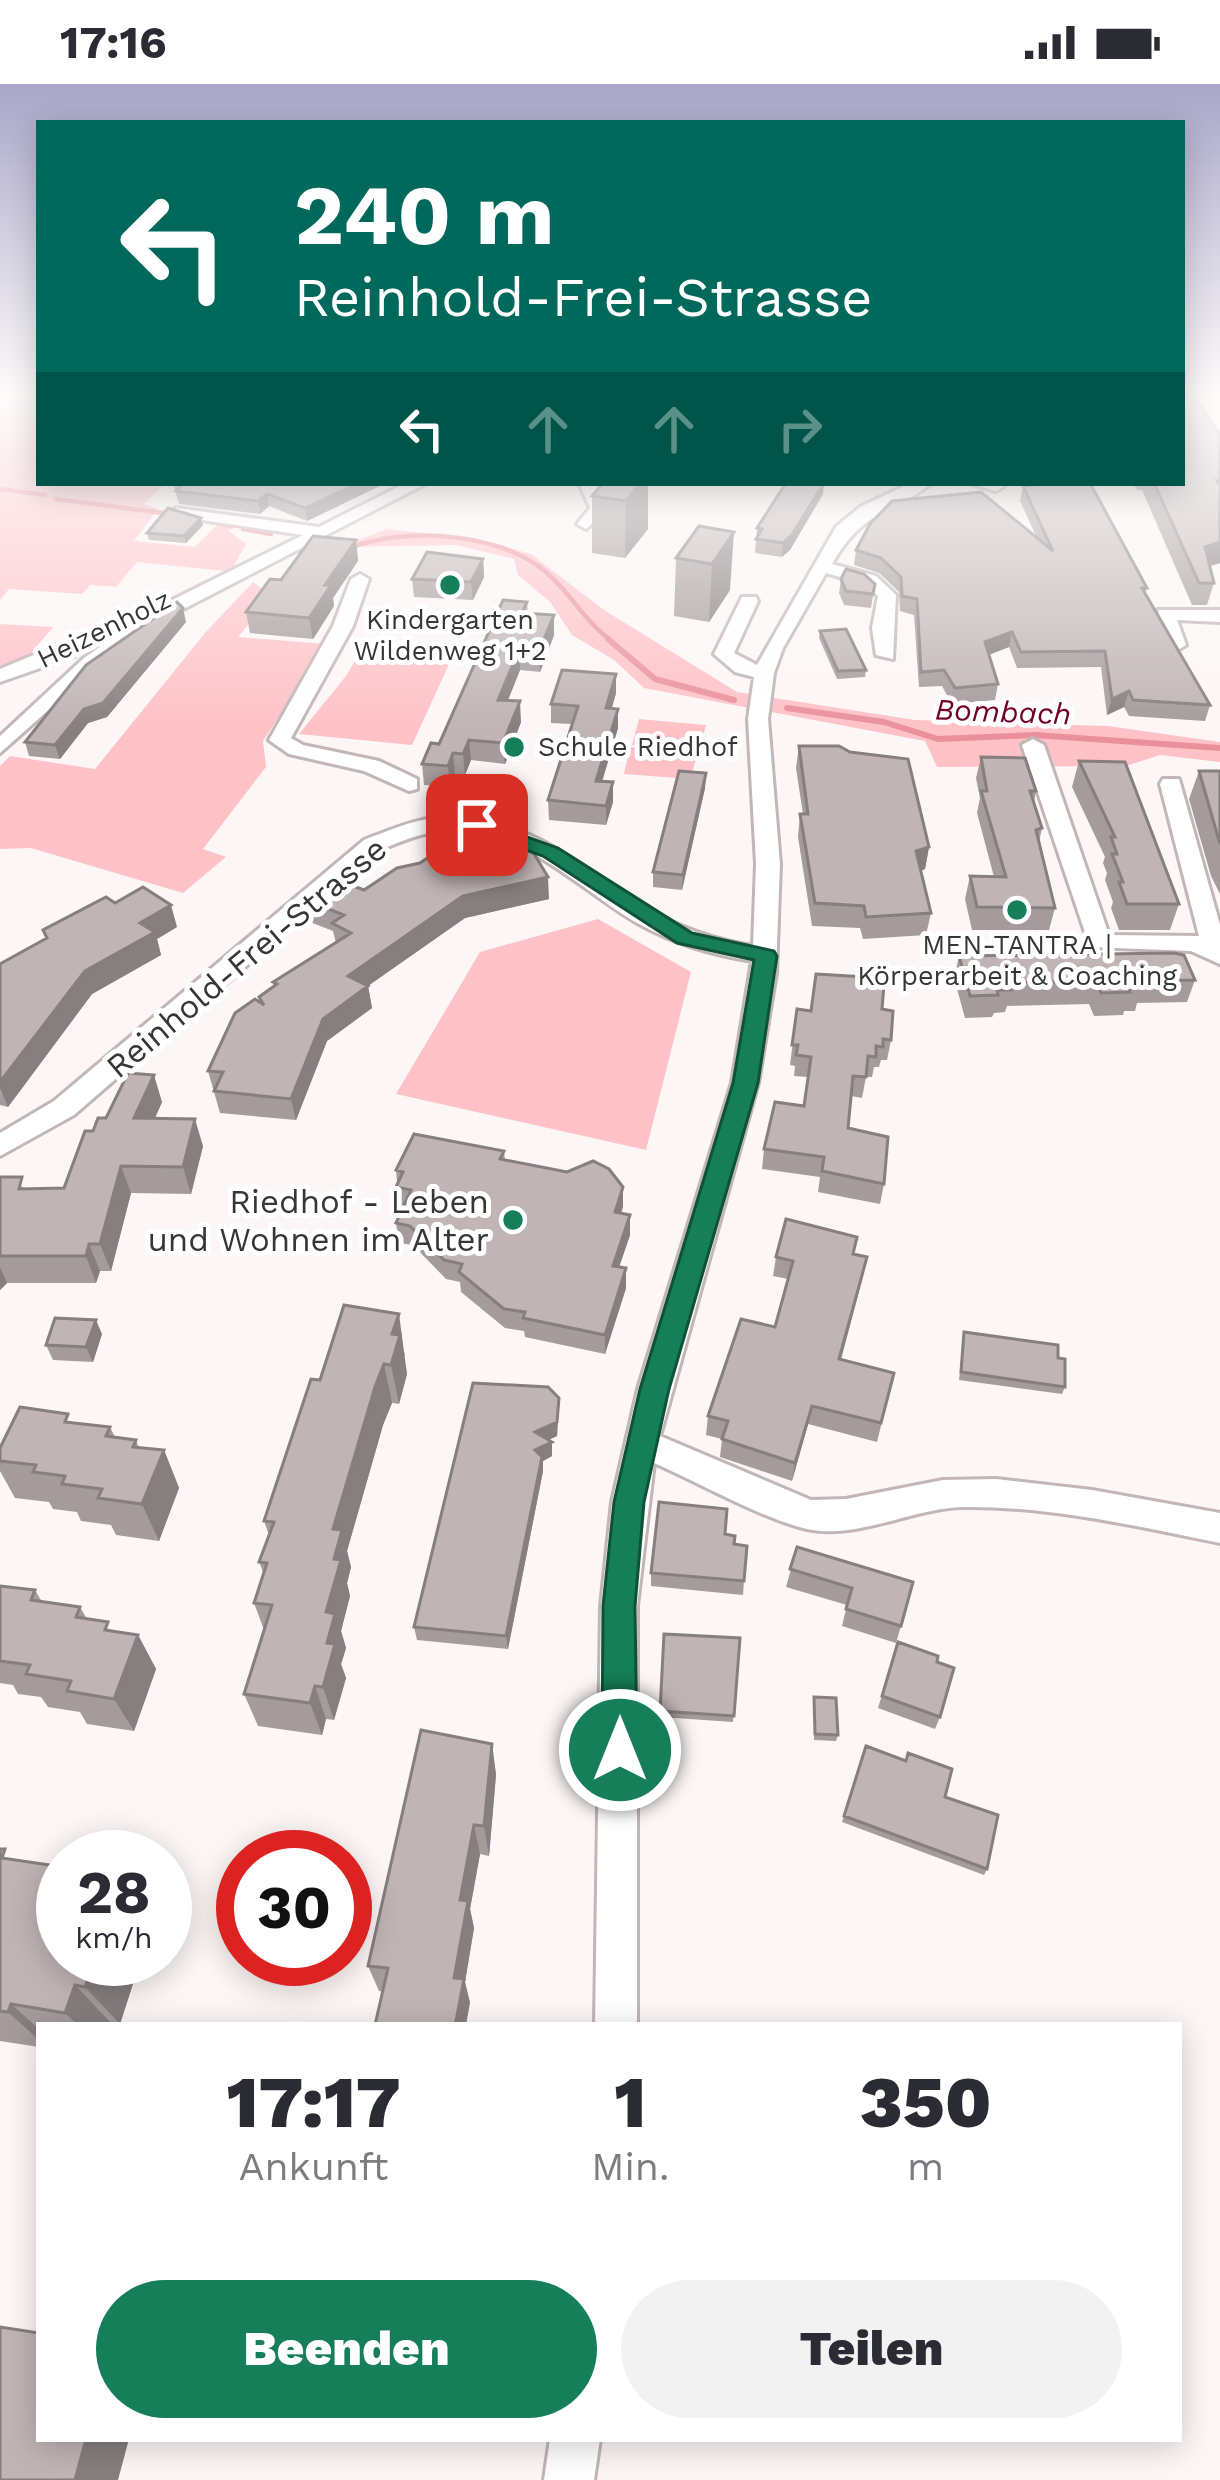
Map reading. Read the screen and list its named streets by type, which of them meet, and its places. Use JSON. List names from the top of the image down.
{
  "streets": {
    "street": ["Heizenholz", "Reinhold-Frei-Strasse"]
  },
  "water": ["Bombach"],
  "places": [
    "Kindergarten Wildenweg 1+2",
    "Schule Riedhof",
    "MEN-TANTRA | Körperarbeit & Coaching",
    "Riedhof - Leben und Wohnen im Alter"
  ],
  "page": {
    "status": "17:16",
    "turn": ["240 m", "Reinhold-Frei-Strasse"],
    "speed": "28 km/h",
    "limit": "30",
    "eta": [
      "17:17",
      "Ankunft",
      "1",
      "Min.",
      "350",
      "m"
    ],
    "buttons": ["Beenden", "Teilen"]
  }
}
